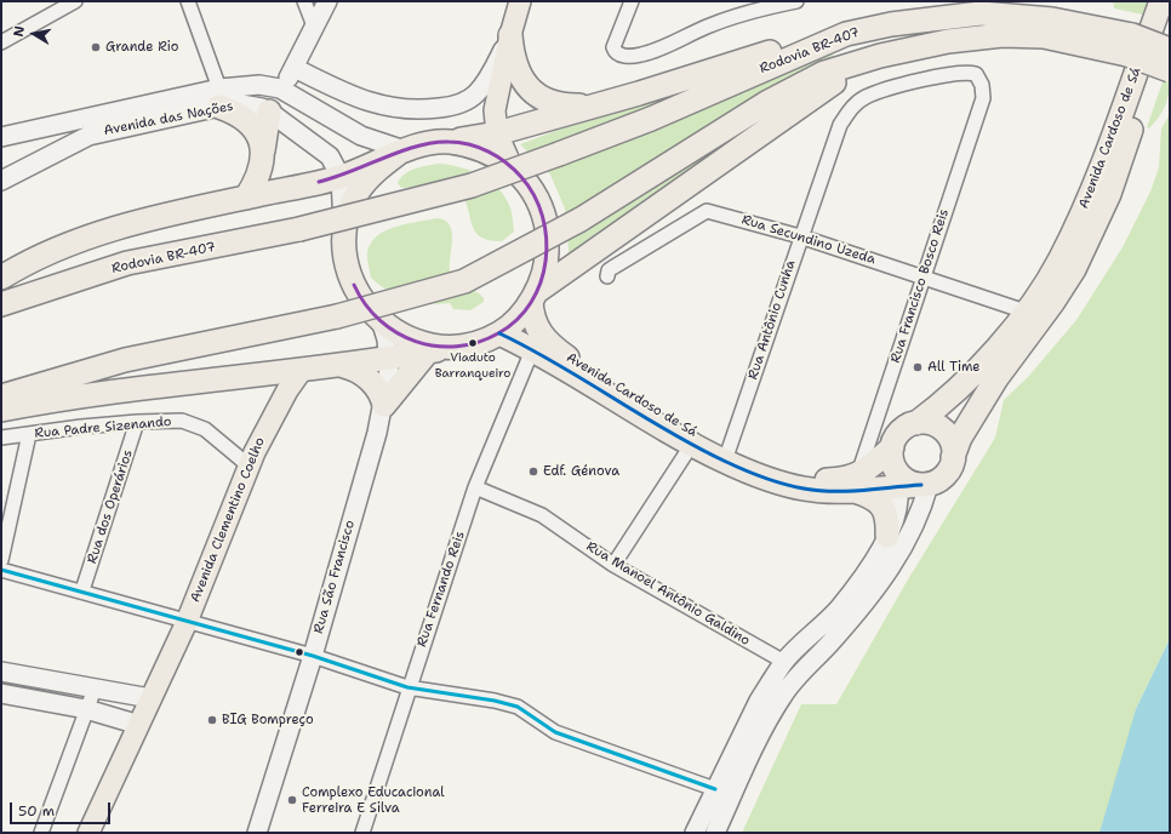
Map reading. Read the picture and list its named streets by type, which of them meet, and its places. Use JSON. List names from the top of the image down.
{
  "streets": {
    "highway": ["Rodovia BR-407", "Avenida Cardoso de Sá"],
    "main road": ["Avenida das Nações", "Avenida Clementino Coelho", "Rua São Francisco"],
    "street": [
      "Rua Secundino Uzeda",
      "Rua Francisco Bosco Reis",
      "Rua Antônio Cunha",
      "Rua Padre Sizenando",
      "Rua dos Operários",
      "Rua Fernando Reis",
      "Rua Manoel Antônio Galdino"
    ]
  },
  "crossings": [
    ["Avenida Cardoso de Sá", "Rua Secundino Uzeda"],
    ["Avenida Cardoso de Sá", "Rua Francisco Bosco Reis"],
    ["Avenida Cardoso de Sá", "Rua Antônio Cunha"],
    ["Avenida Cardoso de Sá", "Rua Fernando Reis"],
    ["Rua Secundino Uzeda", "Rua Francisco Bosco Reis"],
    ["Rua Secundino Uzeda", "Rua Antônio Cunha"],
    ["Rua Francisco Bosco Reis", "Rua Antônio Cunha"],
    ["Rua Padre Sizenando", "Rua dos Operários"],
    ["Rua Padre Sizenando", "Avenida Clementino Coelho"],
    ["Rua Fernando Reis", "Rua Manoel Antônio Galdino"]
  ],
  "places": [
    "Grande Rio",
    "Viaduto Barranqueiro",
    "All Time",
    "Edf. Génova",
    "BIG Bompreço",
    "Complexo Educacional Ferreira E Silva"
  ],
  "scale_bar": "50 m",
  "north": "left"
}
